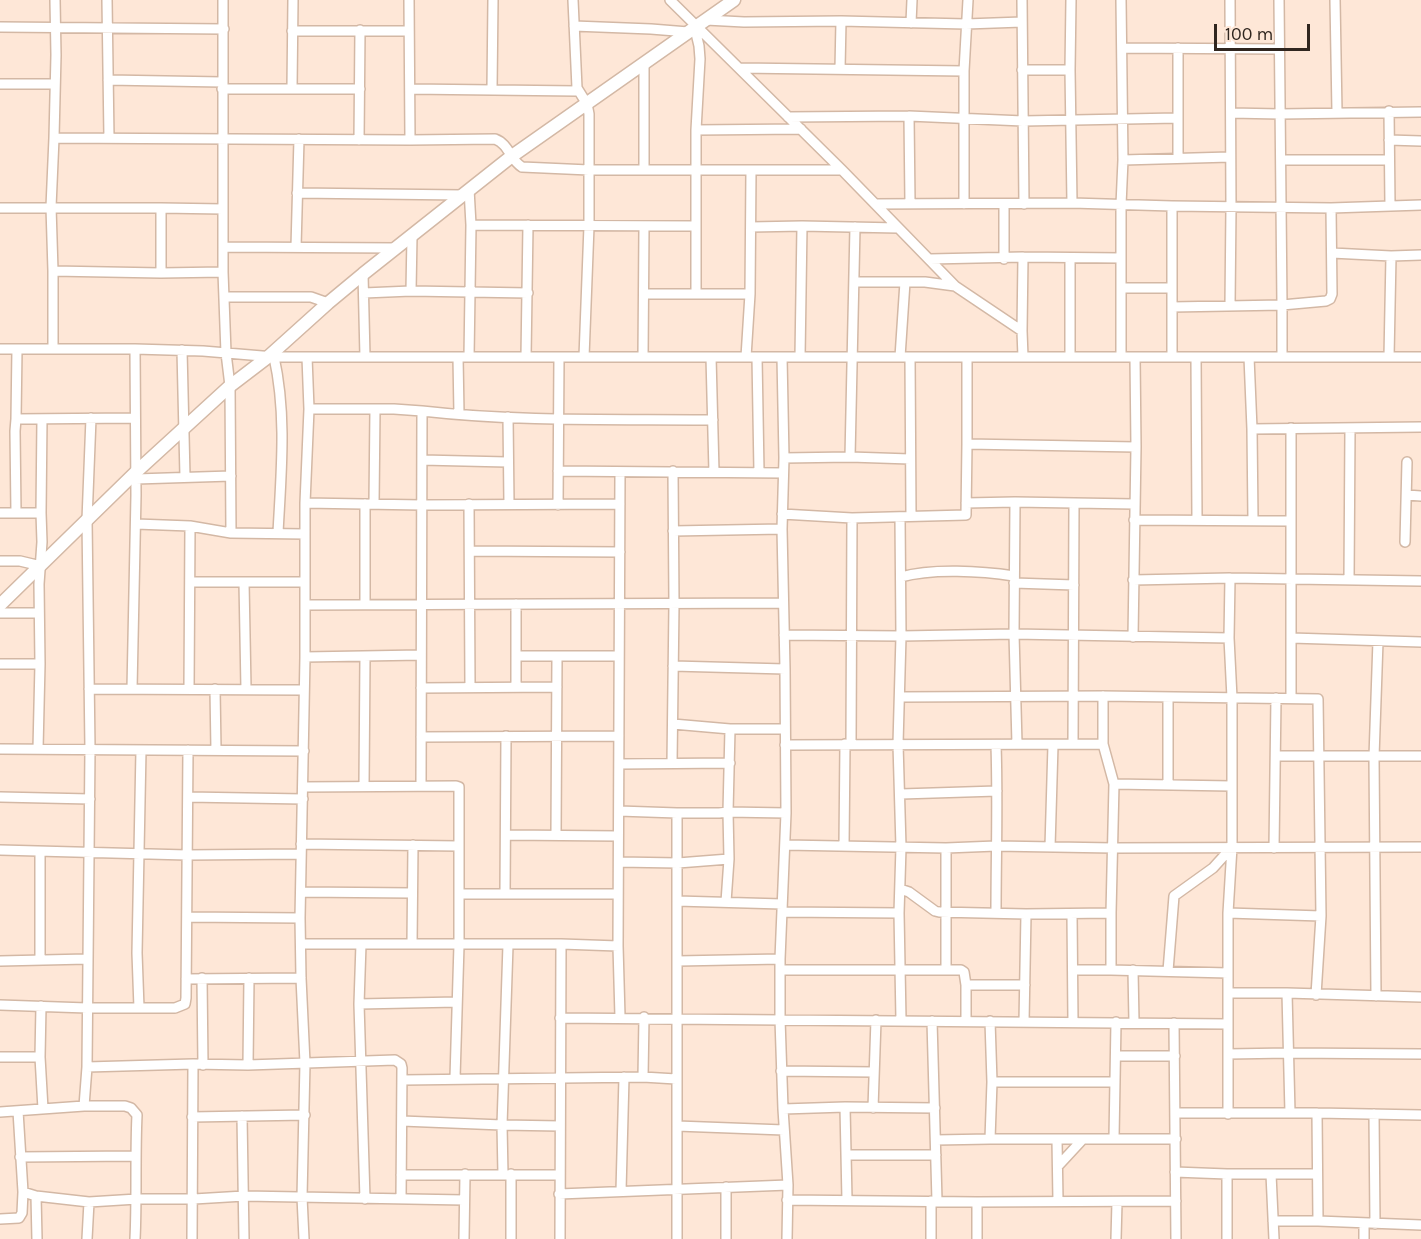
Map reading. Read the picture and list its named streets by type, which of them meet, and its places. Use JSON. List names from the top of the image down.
{
  "scale_bar": "100 m"
}
